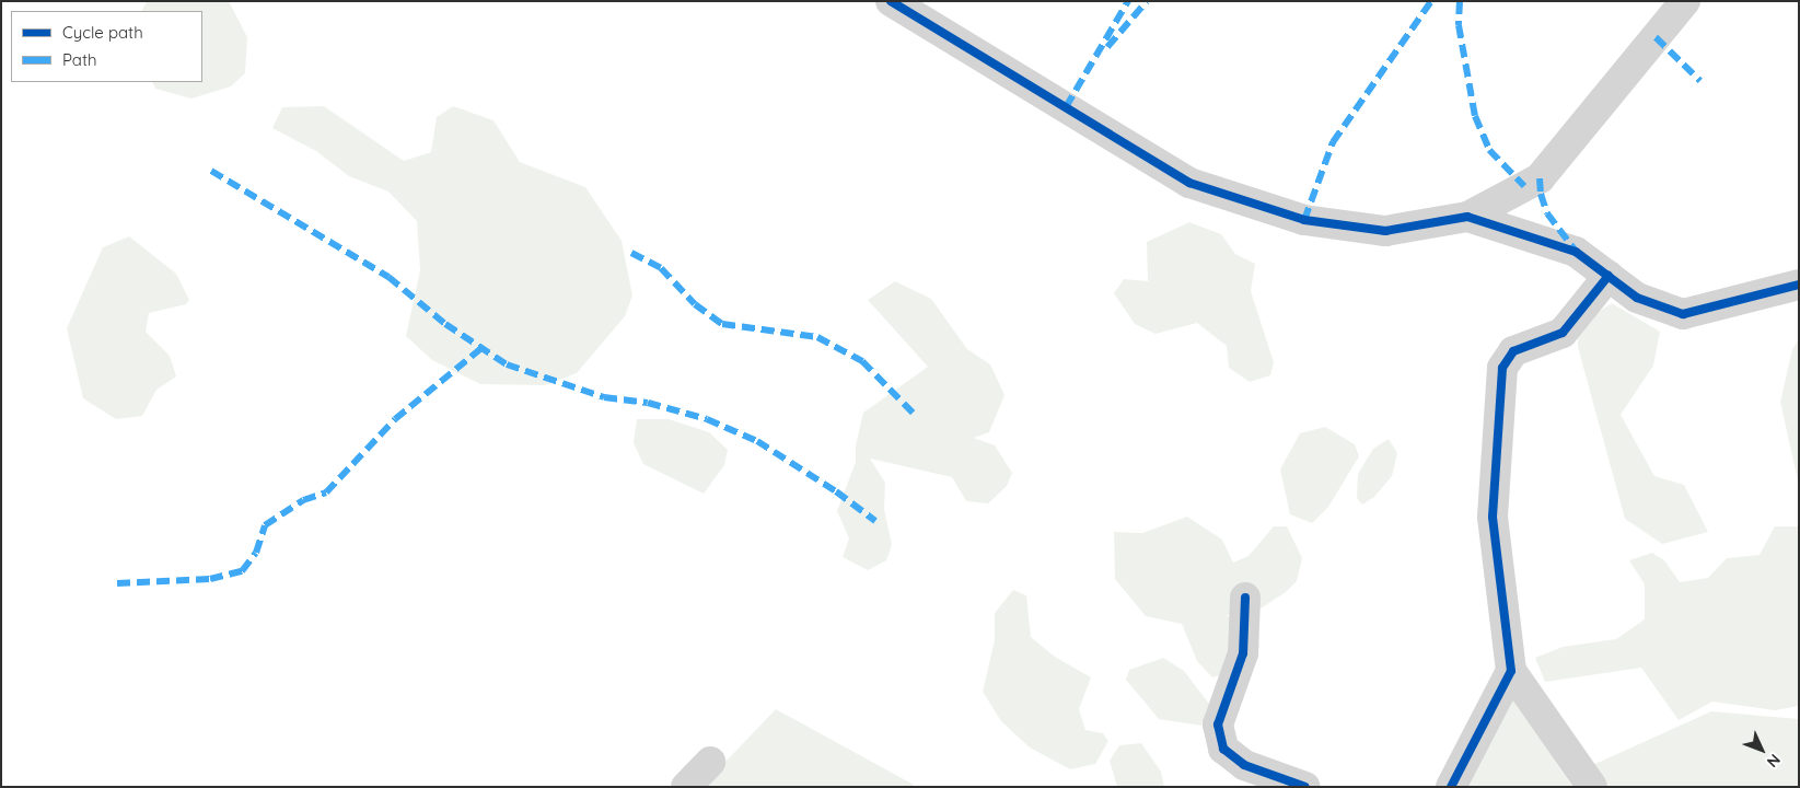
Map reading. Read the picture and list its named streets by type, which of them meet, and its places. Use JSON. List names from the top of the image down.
{
  "legend": ["Cycle path", "Path"],
  "north": "bottom right"
}
